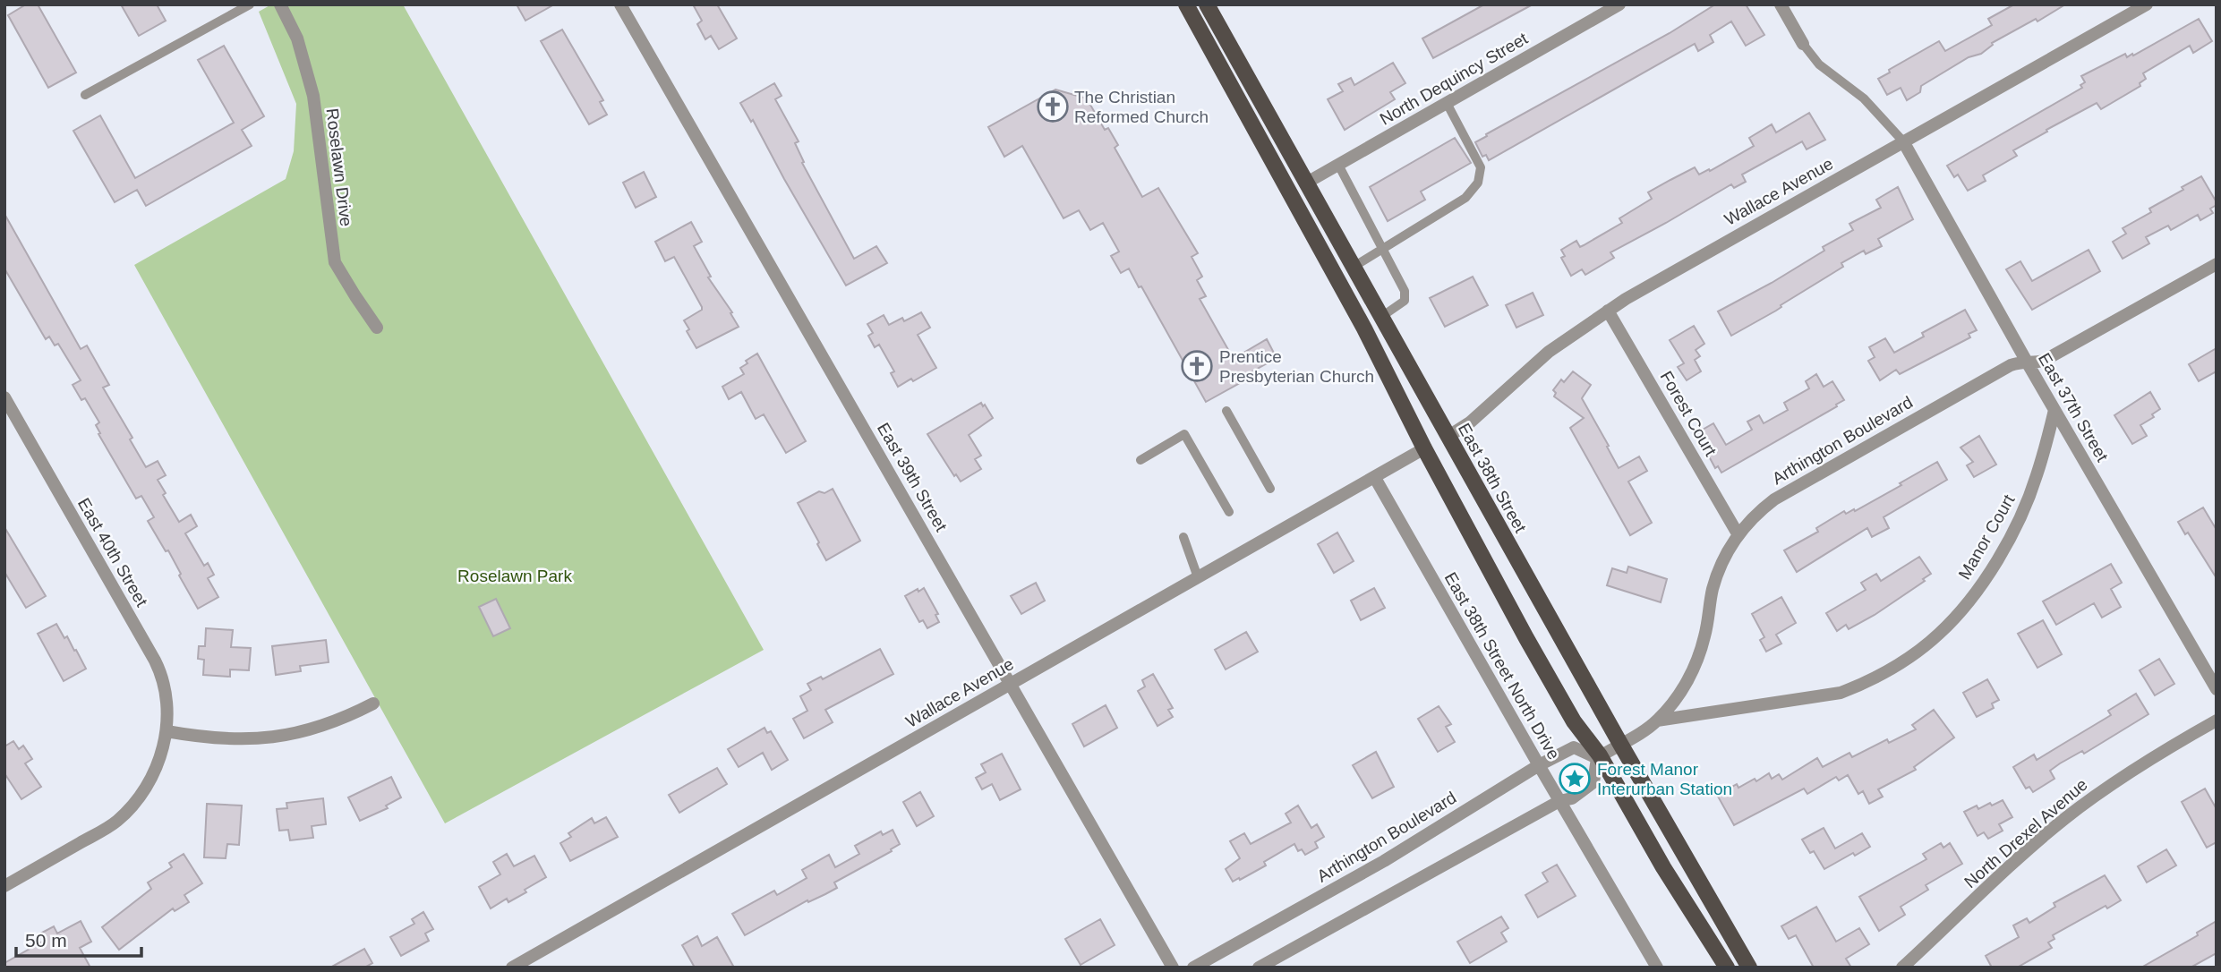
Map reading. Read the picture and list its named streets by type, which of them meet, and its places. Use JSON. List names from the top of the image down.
{
  "streets": {
    "main road": ["East 38th Street"],
    "street": [
      "North Dequincy Street",
      "Roselawn Drive",
      "Wallace Avenue",
      "East 37th Street",
      "Forest Court",
      "Arthington Boulevard",
      "East 39th Street",
      "Manor Court",
      "East 40th Street",
      "East 38th Street North Drive",
      "North Drexel Avenue"
    ]
  },
  "crossings": [
    ["North Dequincy Street", "East 38th Street"],
    ["Wallace Avenue", "East 37th Street"],
    ["Wallace Avenue", "Forest Court"],
    ["Wallace Avenue", "East 39th Street"],
    ["Wallace Avenue", "East 38th Street"],
    ["Wallace Avenue", "East 38th Street North Drive"],
    ["East 37th Street", "Arthington Boulevard"],
    ["East 37th Street", "Manor Court"],
    ["Forest Court", "Arthington Boulevard"],
    ["Arthington Boulevard", "East 38th Street"],
    ["Arthington Boulevard", "Manor Court"],
    ["Arthington Boulevard", "East 38th Street North Drive"]
  ],
  "parks": ["Roselawn Park"],
  "places": {
    "church": ["The Christian Reformed Church", "Prentice Presbyterian Church"],
    "place": ["Forest Manor Interurban Station"]
  },
  "scale_bar": "50 m"
}
